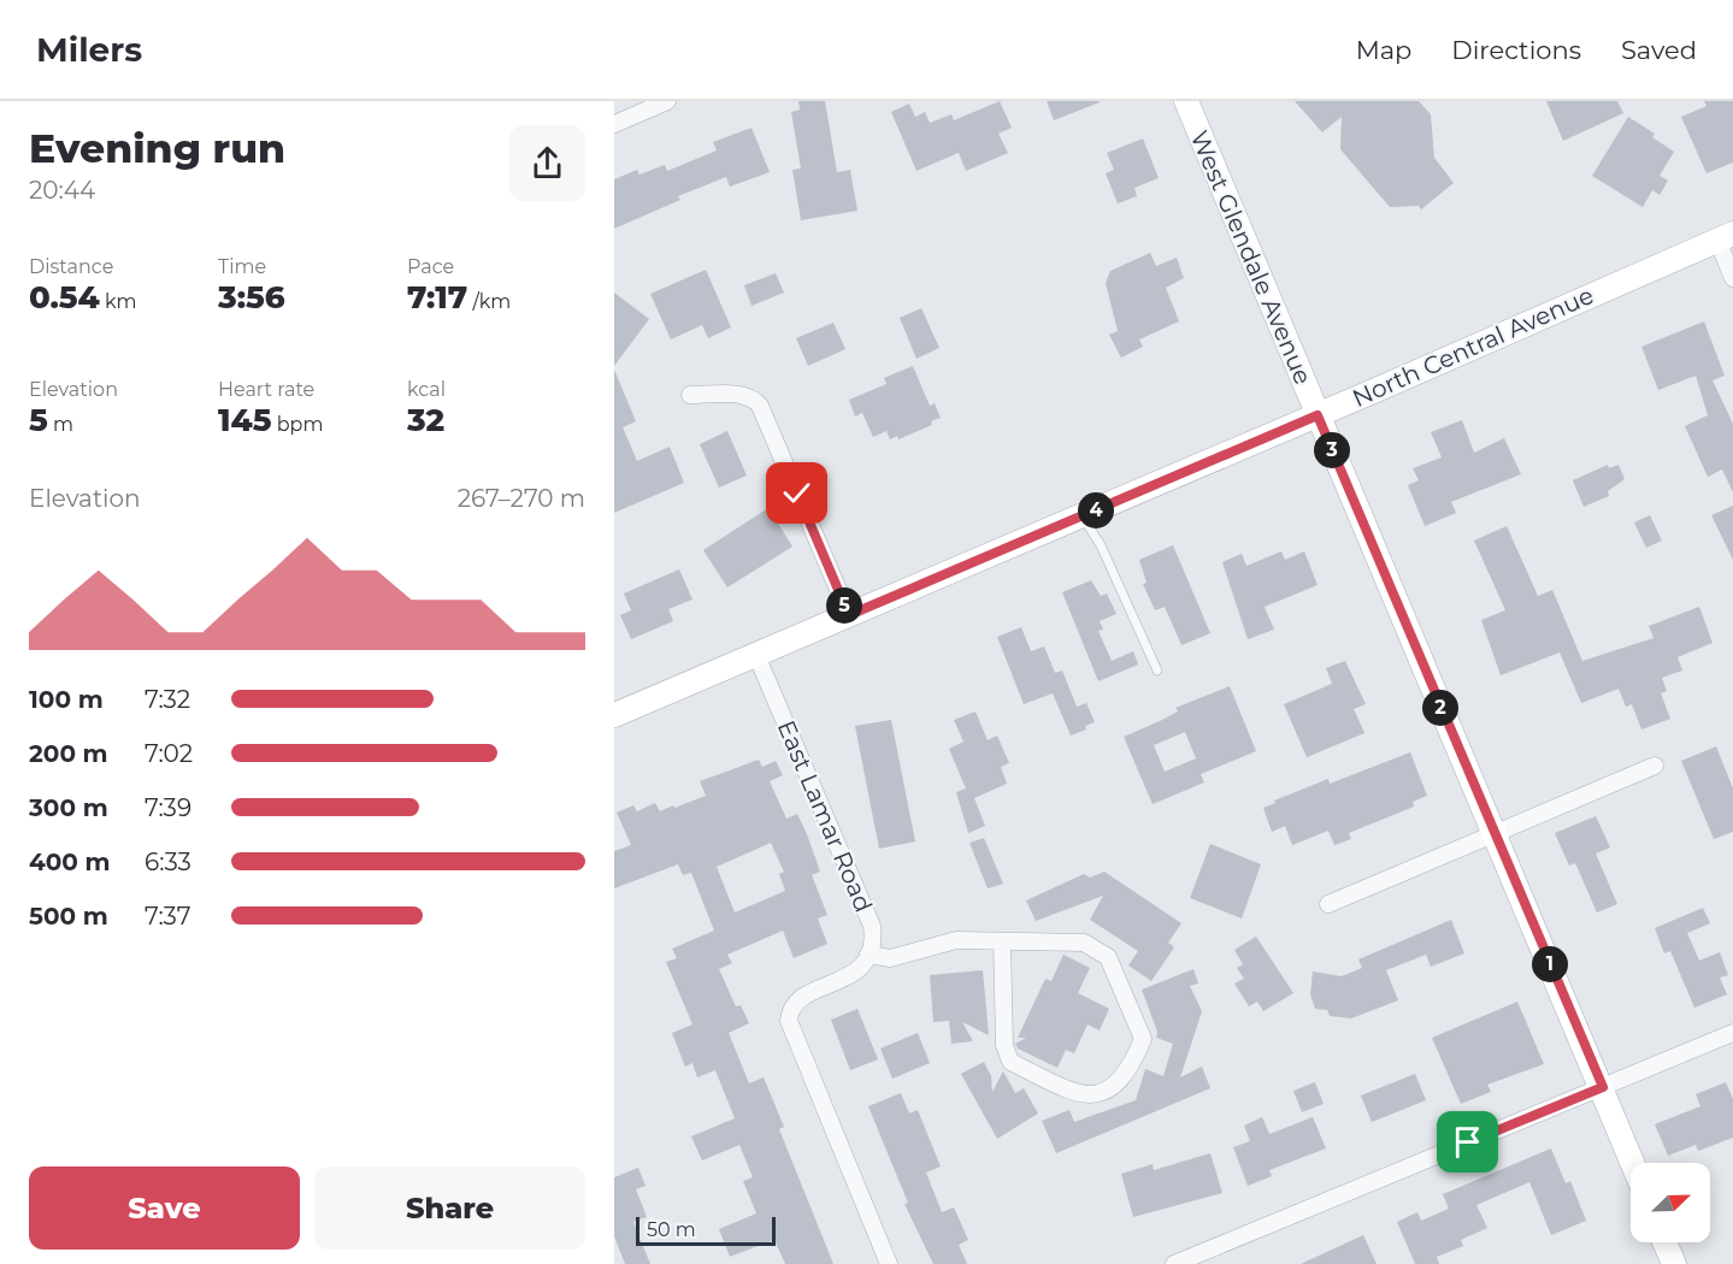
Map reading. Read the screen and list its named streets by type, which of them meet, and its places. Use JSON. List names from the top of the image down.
{
  "streets": {
    "main road": ["West Glendale Avenue", "North Central Avenue"],
    "street": ["East Lamar Road"]
  },
  "crossings": [
    ["West Glendale Avenue", "North Central Avenue"],
    ["North Central Avenue", "East Lamar Road"]
  ],
  "scale_bar": "50 m",
  "north": "top right",
  "page": {
    "header": "Milers",
    "nav": ["Map", "Directions", "Saved"],
    "heading": ["Evening run", "20:44"],
    "stats": [
      ["Distance", "0.54 km"],
      ["Time", "3:56"],
      ["Pace", "7:17 /km"],
      ["Elevation", "5 m"],
      ["Heart rate", "145 bpm"],
      ["kcal", "32"]
    ],
    "pins": [
      "3",
      "4",
      "5",
      "2",
      "1"
    ],
    "chart": ["Elevation", "267–270 m"],
    "list": [
      {
        "name": "100 m",
        "note": "7:32"
      },
      {
        "name": "200 m",
        "note": "7:02"
      },
      {
        "name": "300 m",
        "note": "7:39"
      },
      {
        "name": "400 m",
        "note": "6:33"
      },
      {
        "name": "500 m",
        "note": "7:37"
      }
    ],
    "buttons": ["Save", "Share"],
    "scale": "50 m"
  }
}
